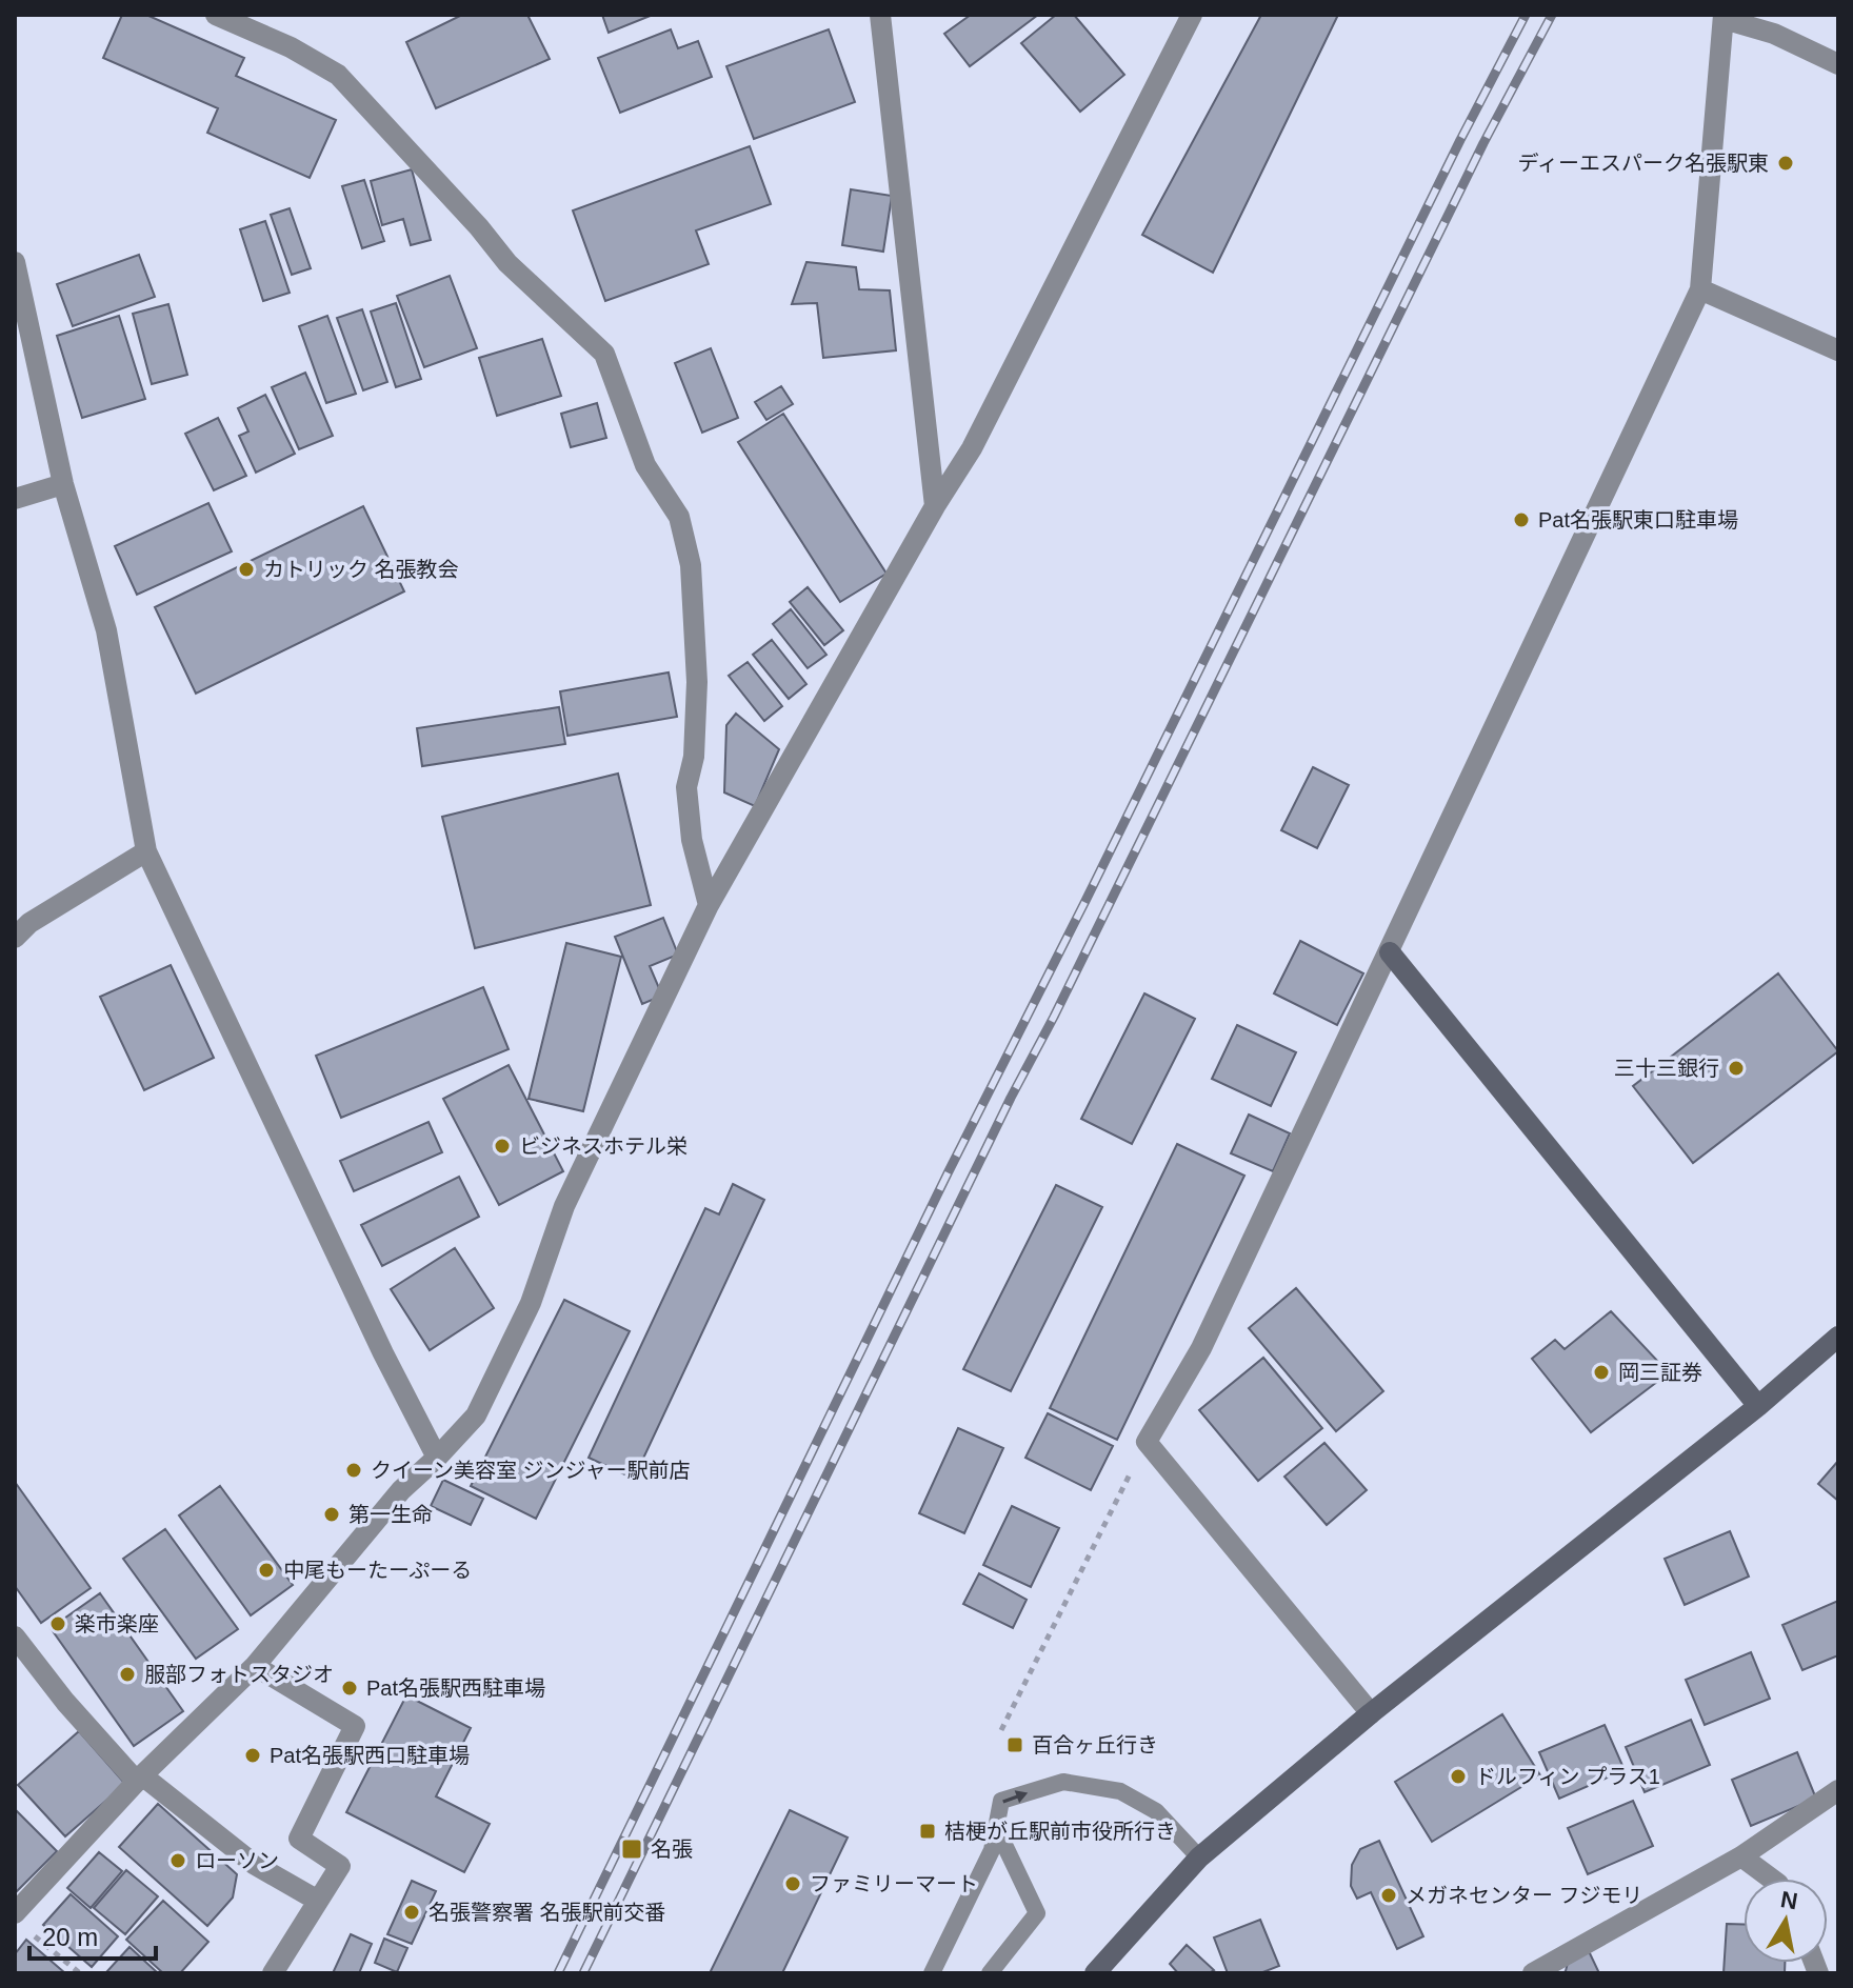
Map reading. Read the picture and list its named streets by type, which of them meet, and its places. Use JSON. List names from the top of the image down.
{
  "places": {
    "other": [
      "ディーエスパーク名張駅東",
      "Pat名張駅東口駐車場",
      "カトリック 名張教会",
      "三十三銀行",
      "ビジネスホテル栄",
      "岡三証券",
      "クイーン美容室 ジンジャー駅前店",
      "第一生命",
      "中尾もーたーぷーる",
      "楽市楽座",
      "服部フォトスタジオ",
      "Pat名張駅西駐車場",
      "Pat名張駅西口駐車場",
      "ドルフィン プラス1",
      "ローソン",
      "ファミリーマート",
      "メガネセンター フジモリ",
      "名張警察署 名張駅前交番"
    ],
    "transit": ["百合ヶ丘行き", "桔梗が丘駅前市役所行き", "名張"]
  },
  "scale_bar": "20 m",
  "north": "top"
}
